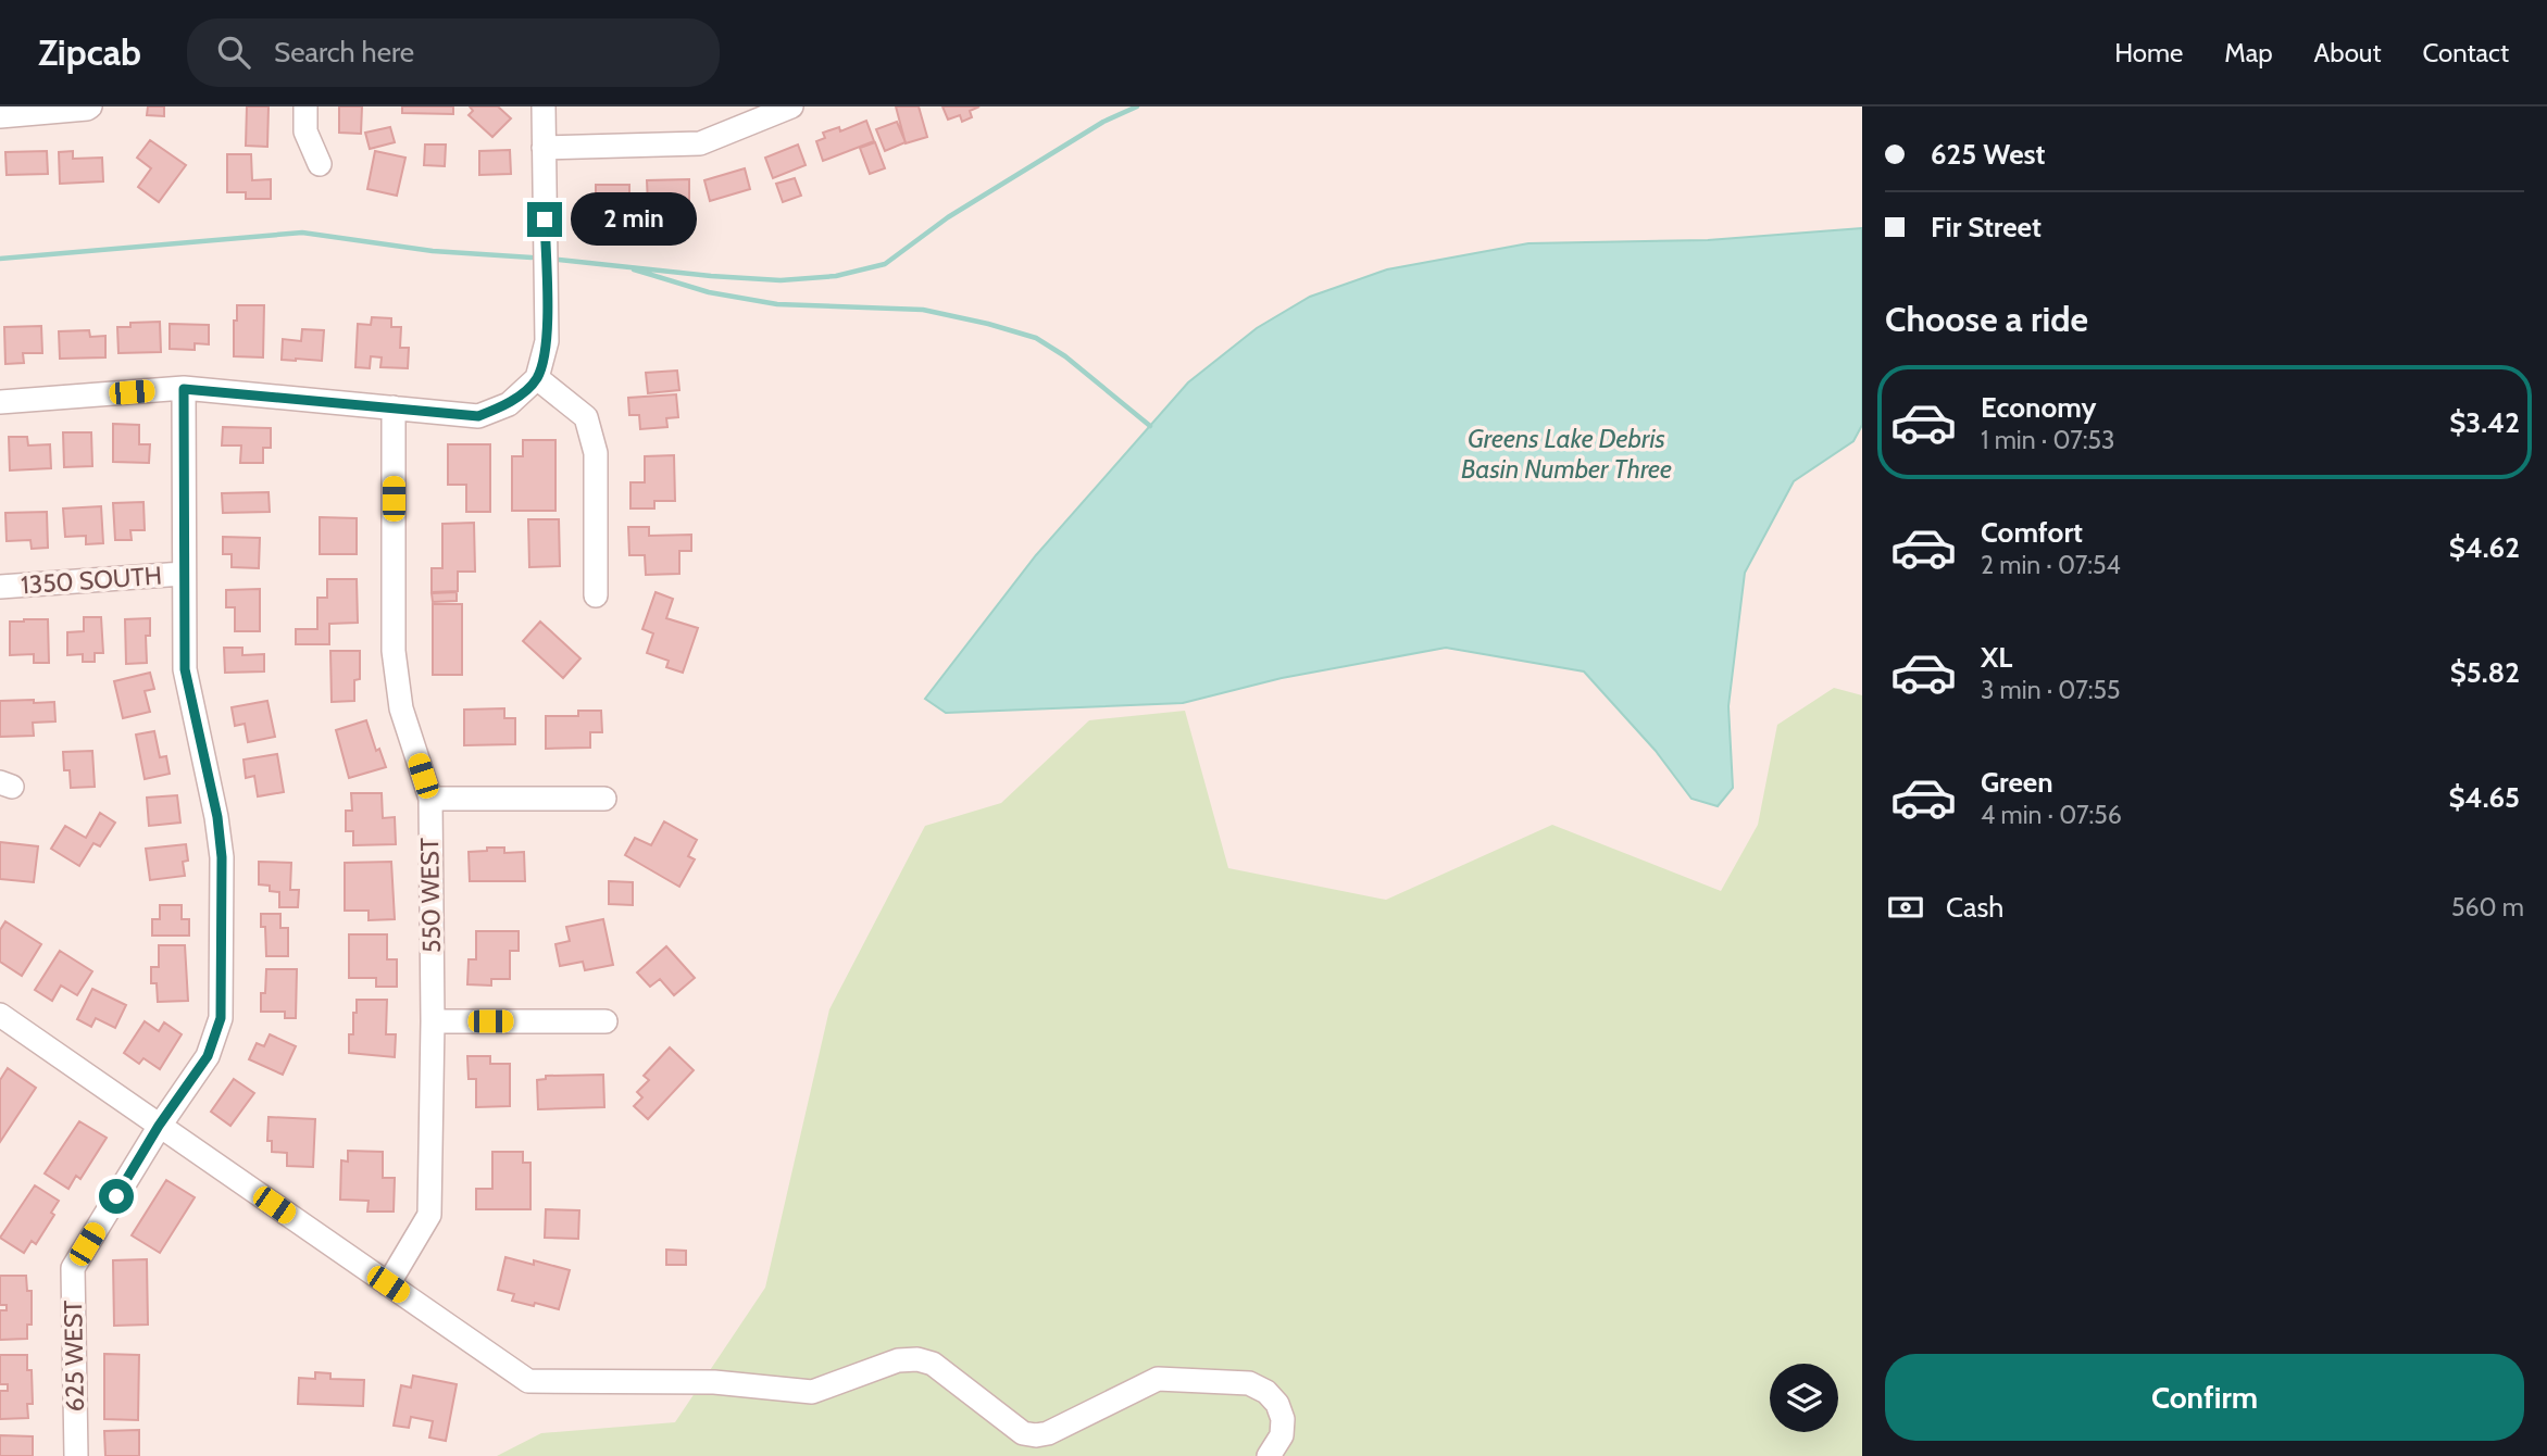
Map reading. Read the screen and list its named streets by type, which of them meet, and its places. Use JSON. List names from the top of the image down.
{
  "streets": {
    "street": ["1350 SOUTH", "550 WEST", "625 WEST"]
  },
  "crossings": [
    ["1350 SOUTH", "625 WEST"]
  ],
  "water": ["Greens Lake Debris Basin Number Three"],
  "page": {
    "header": "Zipcab",
    "search": "Search here",
    "nav": [
      "Home",
      "Map",
      "About",
      "Contact"
    ],
    "banner": ["625 West", "Fir Street"],
    "bubble": "2 min",
    "heading": "Choose a ride",
    "list": [
      {
        "name": "Economy",
        "note": "1 min · 07:53",
        "value": "$3.42"
      },
      {
        "name": "Comfort",
        "note": "2 min · 07:54",
        "value": "$4.62"
      },
      {
        "name": "XL",
        "note": "3 min · 07:55",
        "value": "$5.82"
      },
      {
        "name": "Green",
        "note": "4 min · 07:56",
        "value": "$4.65"
      }
    ],
    "pay": ["Cash", "560 m"],
    "buttons": "Confirm"
  }
}
